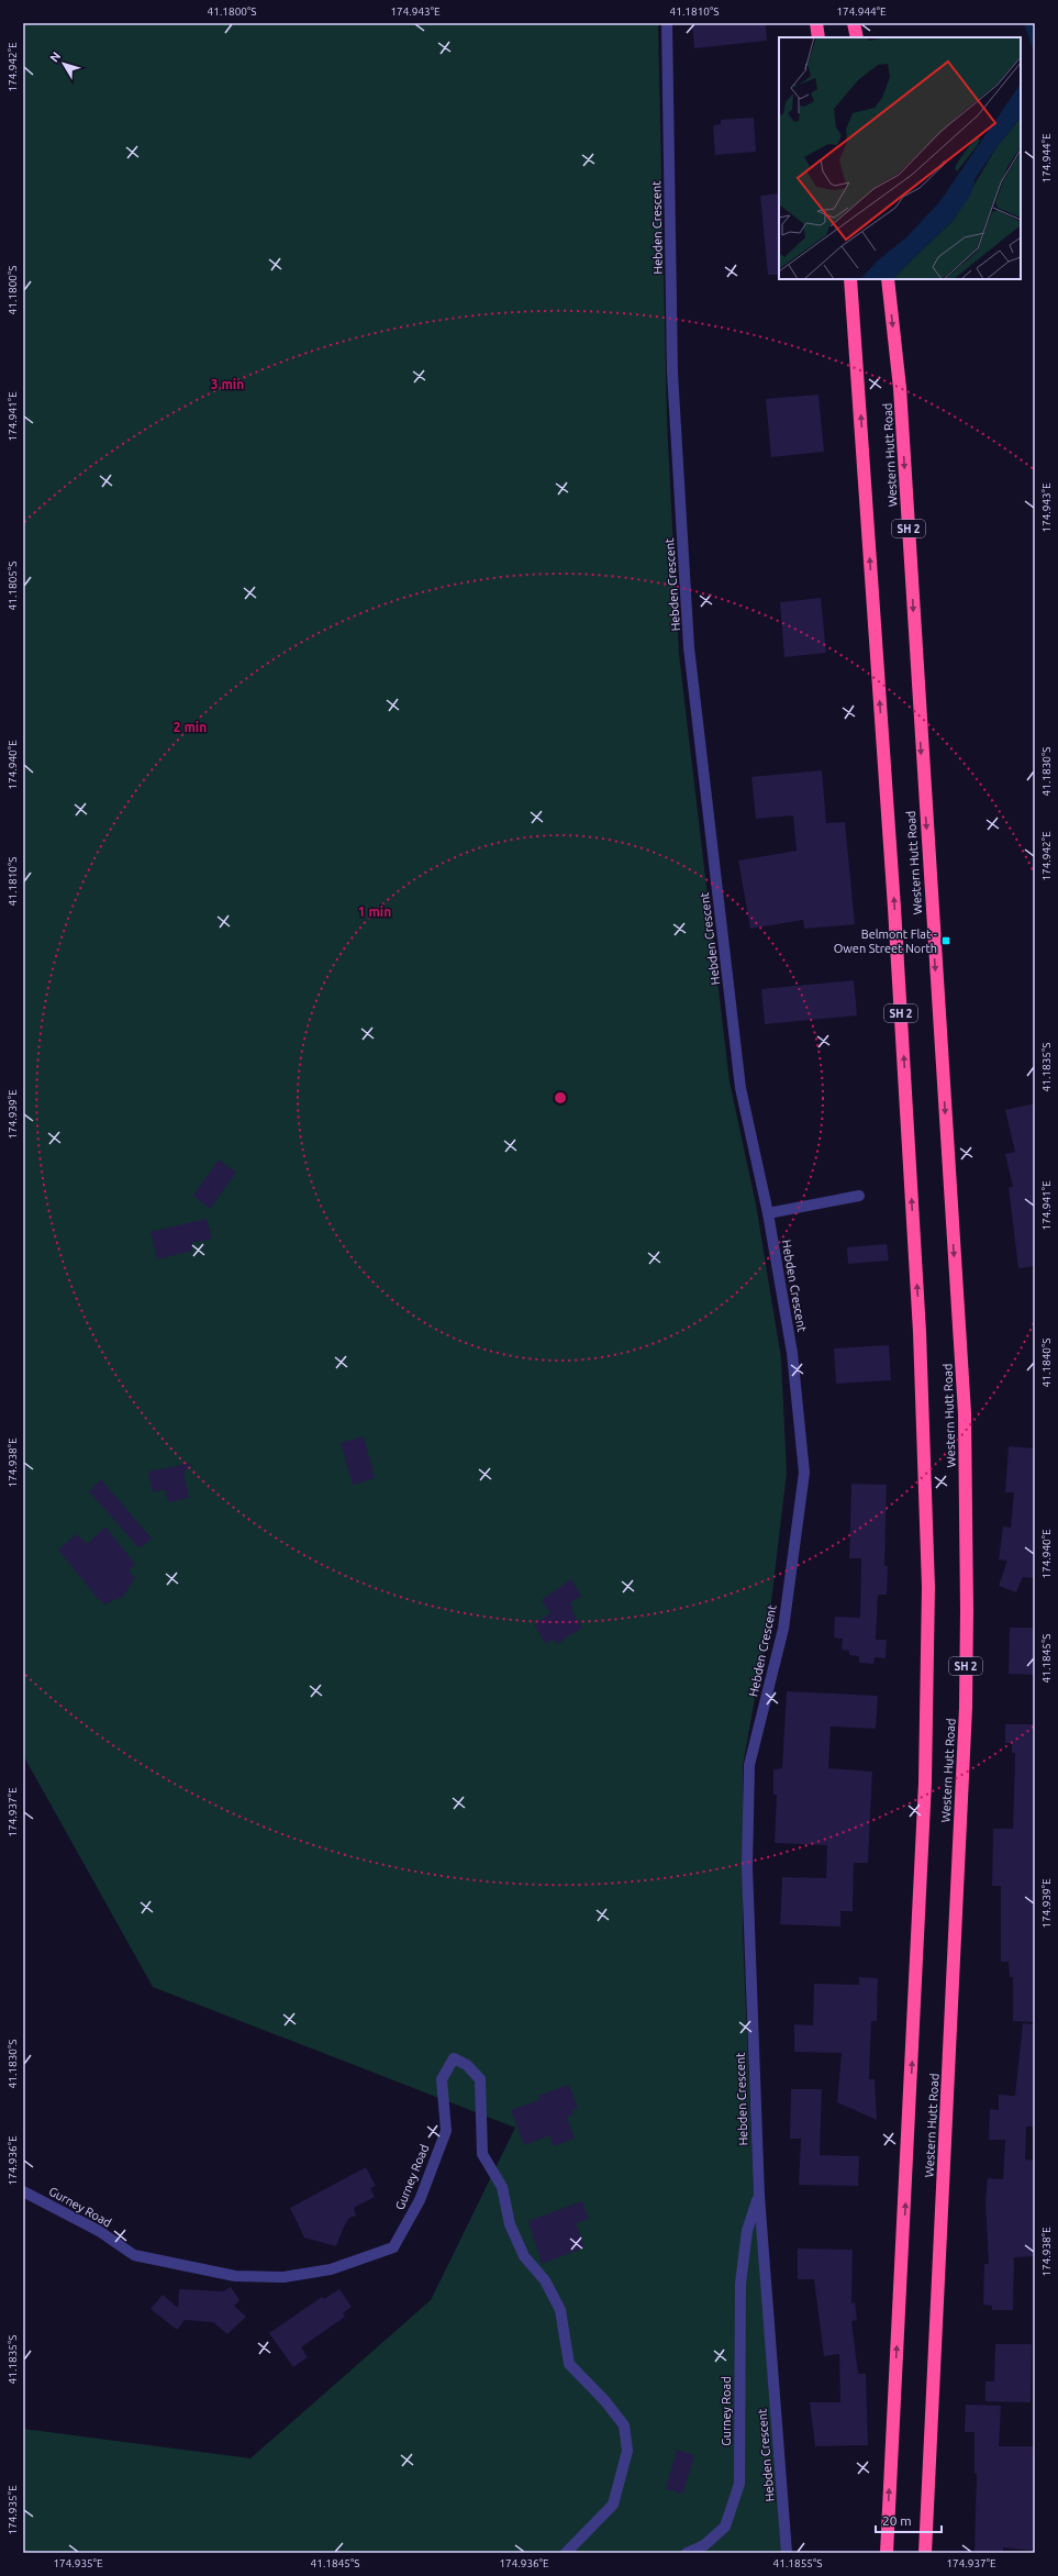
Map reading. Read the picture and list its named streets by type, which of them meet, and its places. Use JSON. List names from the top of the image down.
{
  "streets": {
    "highway": ["Western Hutt Road", "SH 2"],
    "street": ["Hebden Crescent", "Gurney Road"]
  },
  "crossings": [
    ["Hebden Crescent", "Gurney Road"]
  ],
  "places": {
    "transit": ["Belmont Flat - Owen Street North"]
  },
  "scale_bar": "20 m",
  "north": "top left",
  "coordinates": [
    "41.1800°S",
    "174.943°E",
    "41.1810°S",
    "174.944°E",
    "174.942°E",
    "174.941°E",
    "41.1805°S",
    "174.940°E",
    "41.1830°S",
    "41.1835°S",
    "174.939°E",
    "41.1840°S",
    "174.938°E",
    "41.1845°S",
    "174.937°E",
    "174.936°E",
    "174.935°E",
    "41.1855°S"
  ],
  "rings": ["3 min", "2 min", "1 min"]
}
